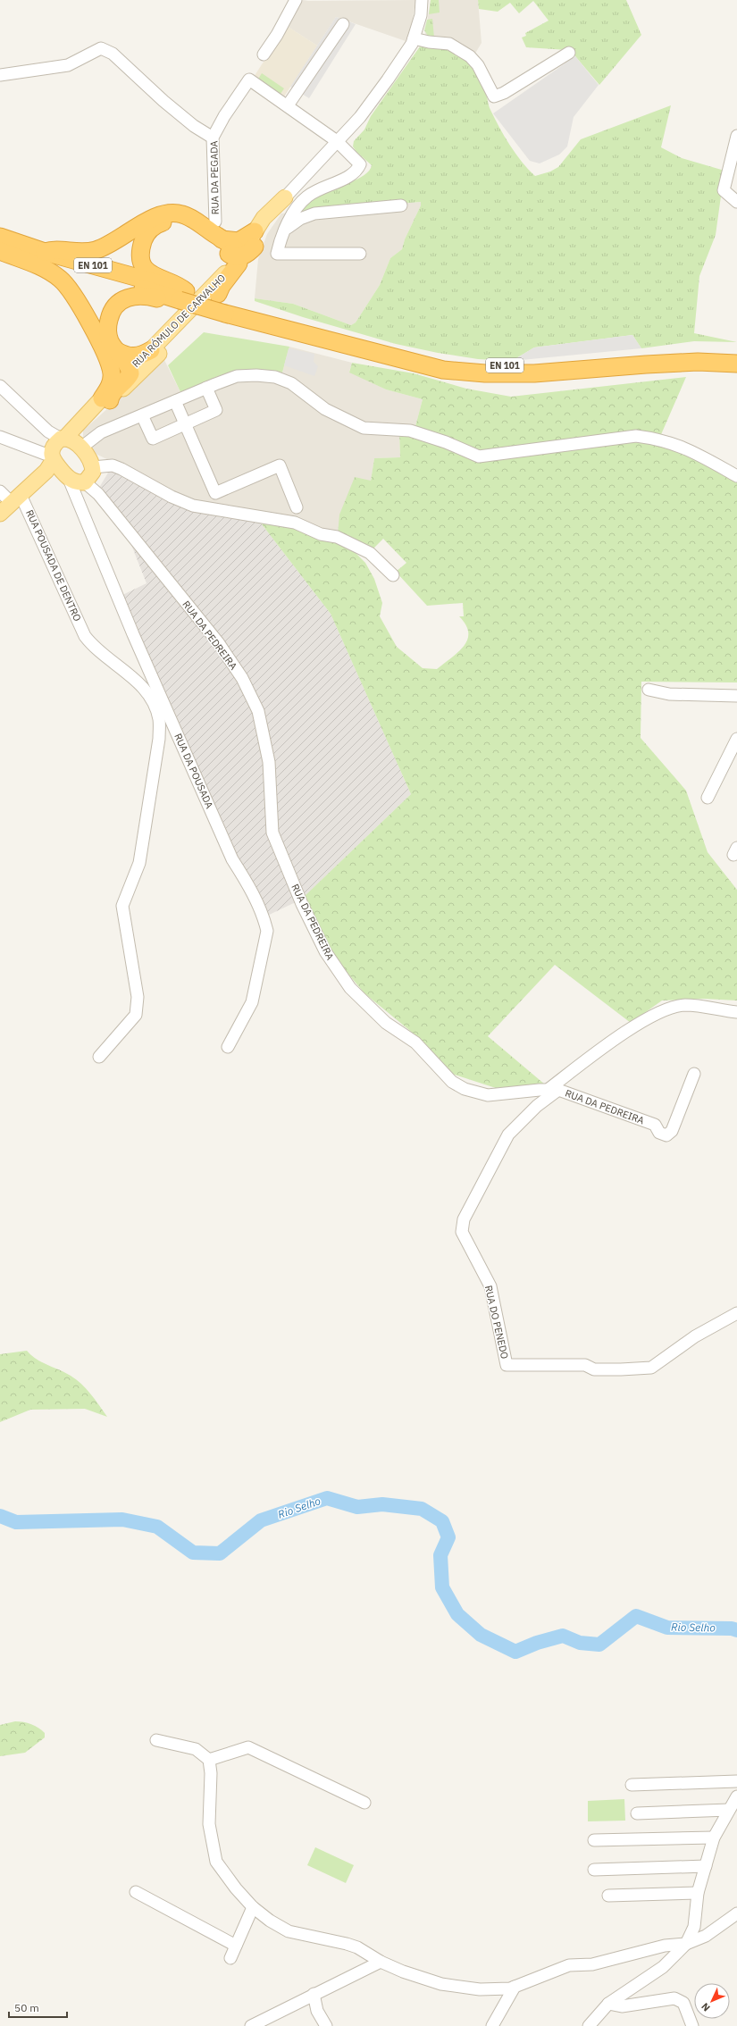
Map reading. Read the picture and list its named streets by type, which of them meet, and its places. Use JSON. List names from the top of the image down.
{
  "streets": {
    "highway": ["EN 101"],
    "main road": ["RUA RÓMULO DE CARVALHO"],
    "street": [
      "RUA DA PEGADA",
      "RUA POUSADA DE DENTRO",
      "RUA DA PEDREIRA",
      "RUA DA POUSADA",
      "RUA DO PENEDO"
    ]
  },
  "crossings": [
    ["RUA DA PEDREIRA", "RUA DA POUSADA"],
    ["RUA DA PEDREIRA", "RUA DO PENEDO"]
  ],
  "water": ["Rio Selho"],
  "scale_bar": "50 m",
  "north": "bottom left"
}
